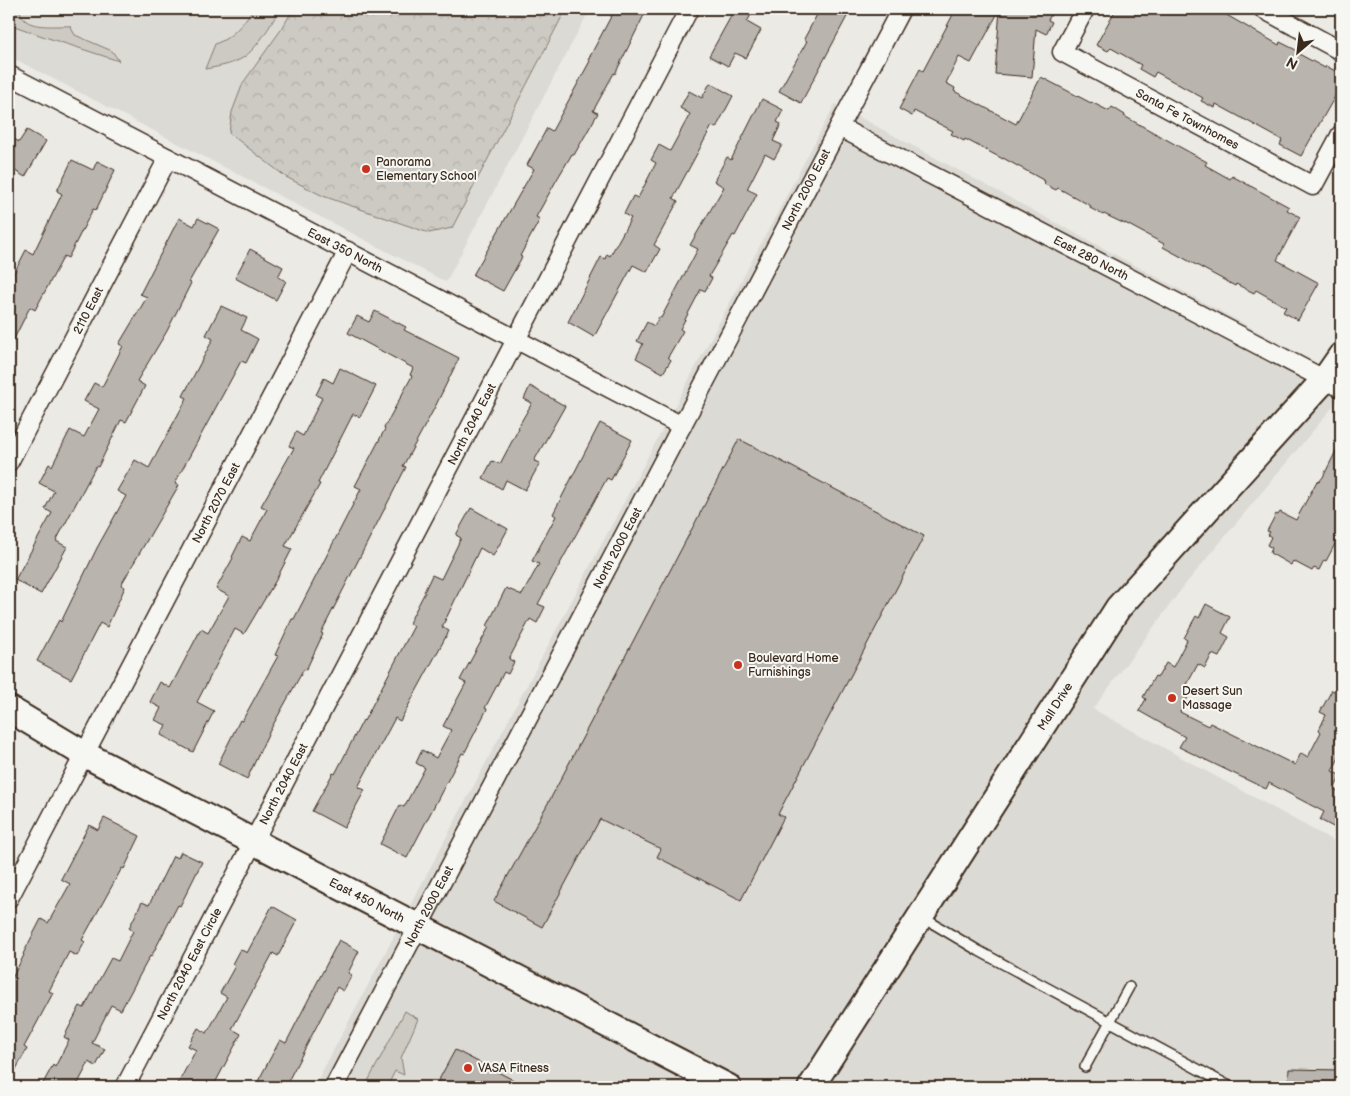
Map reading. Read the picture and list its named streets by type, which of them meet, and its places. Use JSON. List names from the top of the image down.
{
  "streets": {
    "main road": ["Mall Drive", "East 450 North"],
    "street": [
      "Santa Fe Townhomes",
      "North 2000 East",
      "East 350 North",
      "East 280 North",
      "2110 East",
      "North 2040 East",
      "North 2070 East",
      "North 2040 East Circle"
    ]
  },
  "crossings": [
    ["North 2000 East", "East 350 North"],
    ["North 2000 East", "East 280 North"],
    ["North 2000 East", "East 450 North"],
    ["East 350 North", "2110 East"],
    ["East 350 North", "North 2040 East"],
    ["East 350 North", "North 2070 East"],
    ["East 280 North", "Mall Drive"],
    ["North 2040 East", "East 450 North"],
    ["North 2040 East", "North 2040 East Circle"],
    ["North 2070 East", "East 450 North"],
    ["East 450 North", "North 2040 East Circle"]
  ],
  "places": [
    "Panorama Elementary School",
    "Boulevard Home Furnishings",
    "Desert Sun Massage",
    "VASA Fitness"
  ],
  "north": "bottom left"
}
